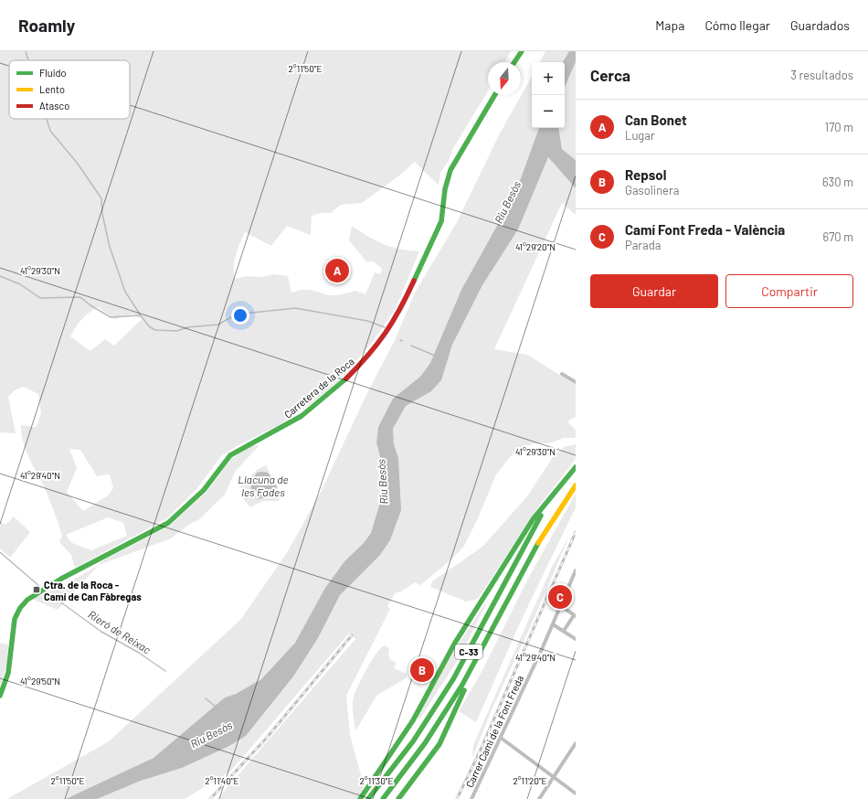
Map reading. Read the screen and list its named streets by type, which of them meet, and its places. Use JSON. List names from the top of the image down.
{
  "streets": {
    "main road": ["Carretera de la Roca", "C-33"],
    "street": ["Carrer Camí de la Font Freda"]
  },
  "water": ["Riu Besòs", "Llacuna de les Fades", "Rieró de Reixac"],
  "places": {
    "transit": ["Ctra. de la Roca - Camí de Can Fàbregas"]
  },
  "legend": ["Fluido", "Lento", "Atasco"],
  "north": "bottom",
  "page": {
    "header": "Roamly",
    "nav": ["Mapa", "Cómo llegar", "Guardados"],
    "heading": ["Cerca", "3 resultados"],
    "map_buttons": ["+", "−"],
    "list": [
      {
        "mark": "A",
        "name": "Can Bonet",
        "note": "Lugar",
        "value": "170 m"
      },
      {
        "mark": "B",
        "name": "Repsol",
        "note": "Gasolinera",
        "value": "630 m"
      },
      {
        "mark": "C",
        "name": "Camí Font Freda - València",
        "note": "Parada",
        "value": "670 m"
      }
    ],
    "pins": ["A", "C", "B"],
    "buttons": ["Guardar", "Compartir"]
  },
  "coordinates": [
    "2°11'50\"E",
    "41°29'20\"N",
    "41°29'30\"N",
    "41°29'40\"N",
    "41°29'50\"N",
    "2°11'40\"E",
    "2°11'30\"E",
    "2°11'20\"E"
  ]
}
